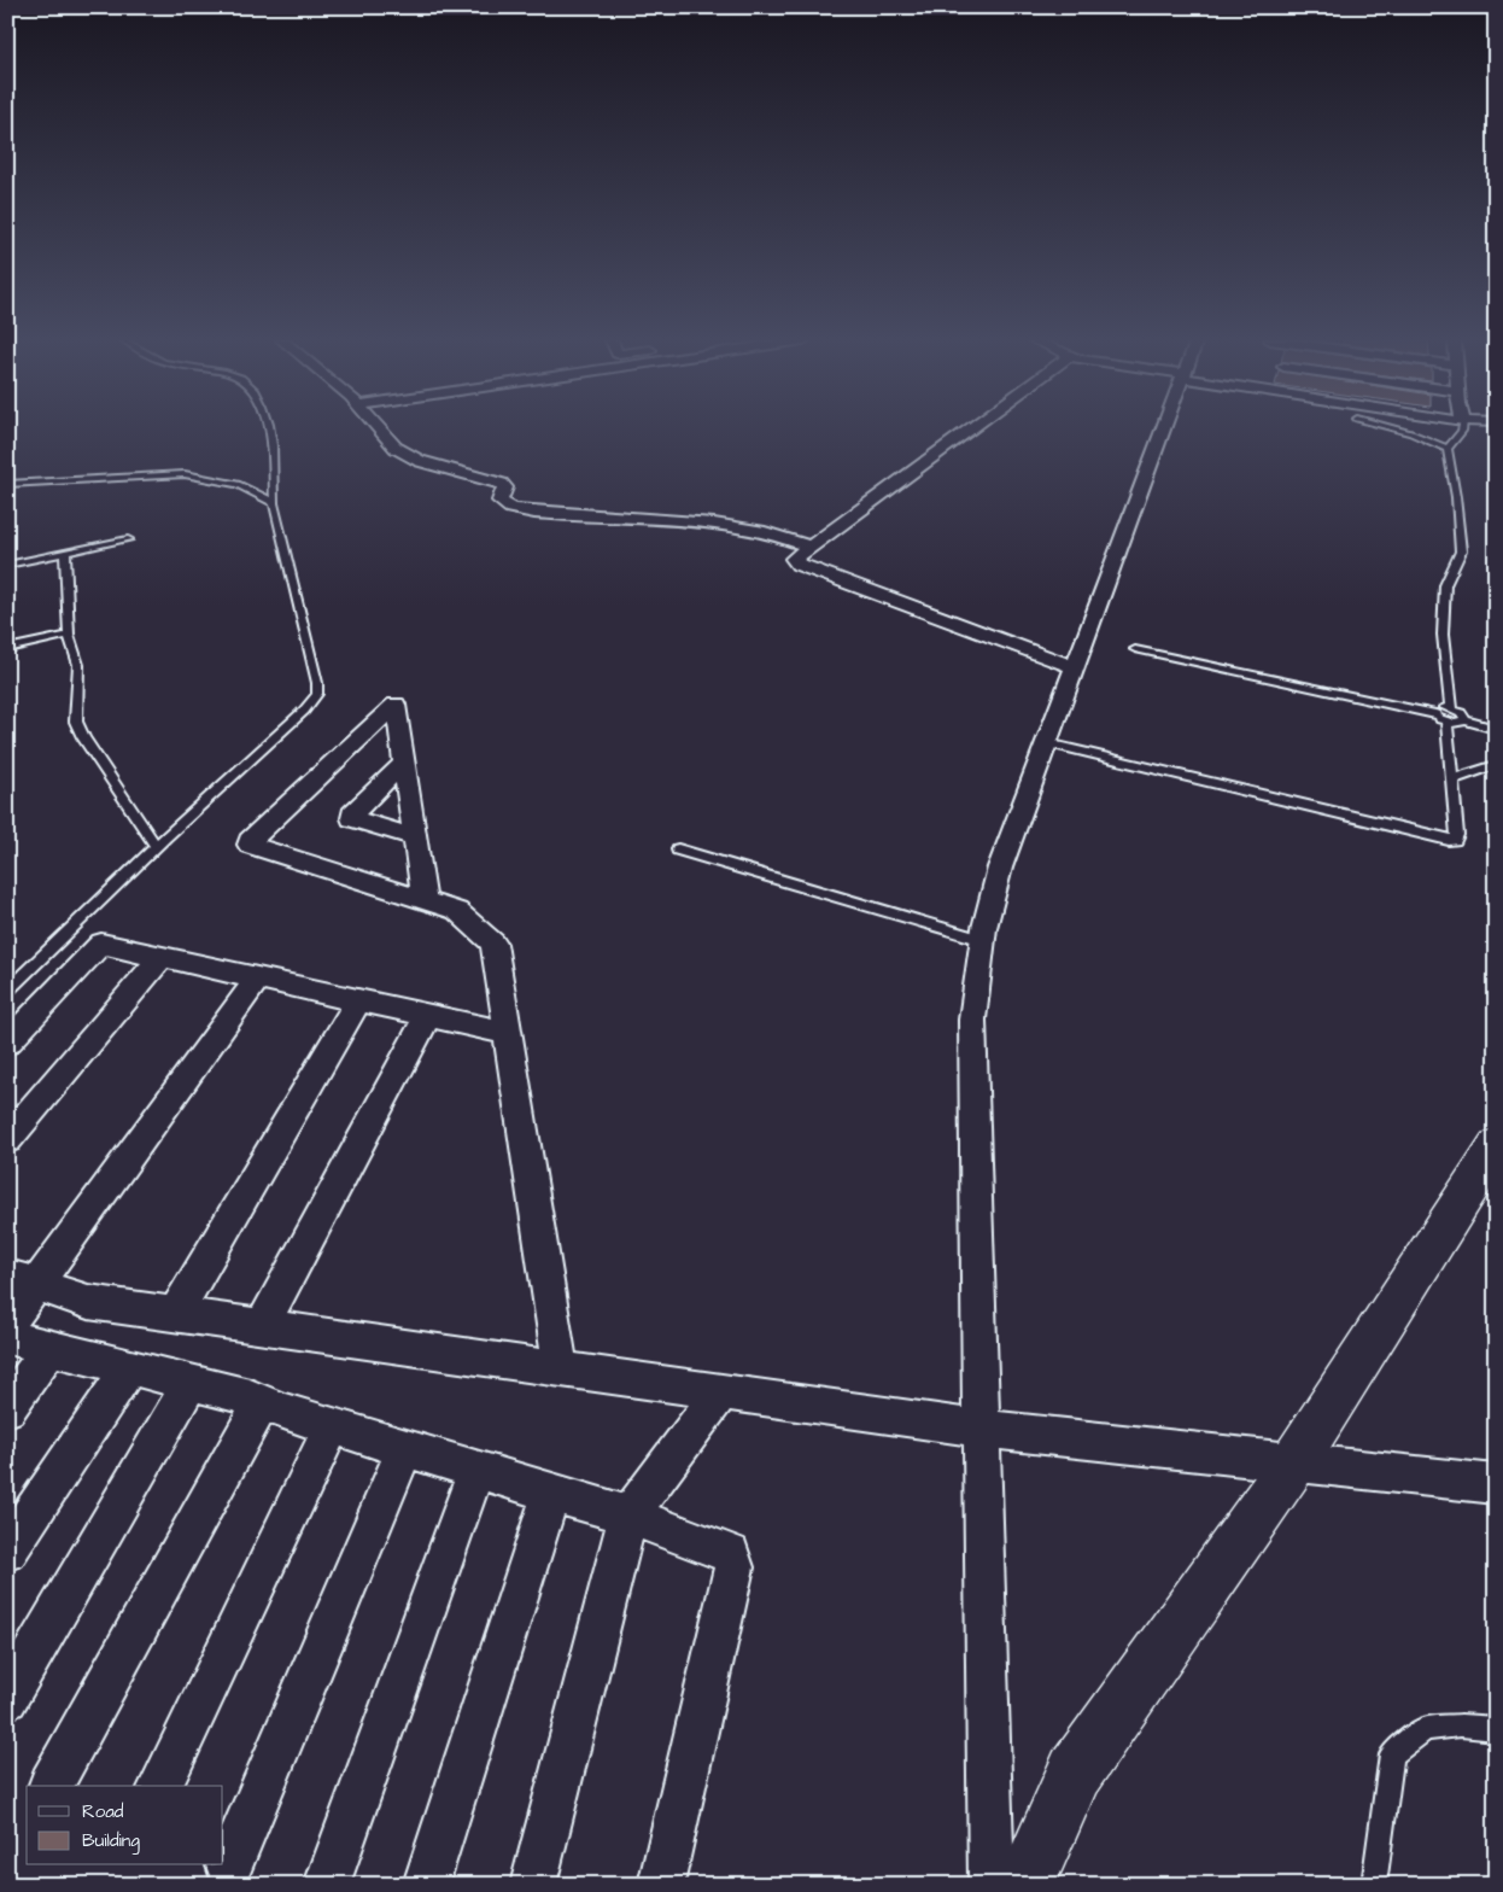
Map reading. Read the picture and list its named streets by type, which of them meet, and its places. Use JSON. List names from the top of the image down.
{
  "legend": ["Road", "Building"]
}
